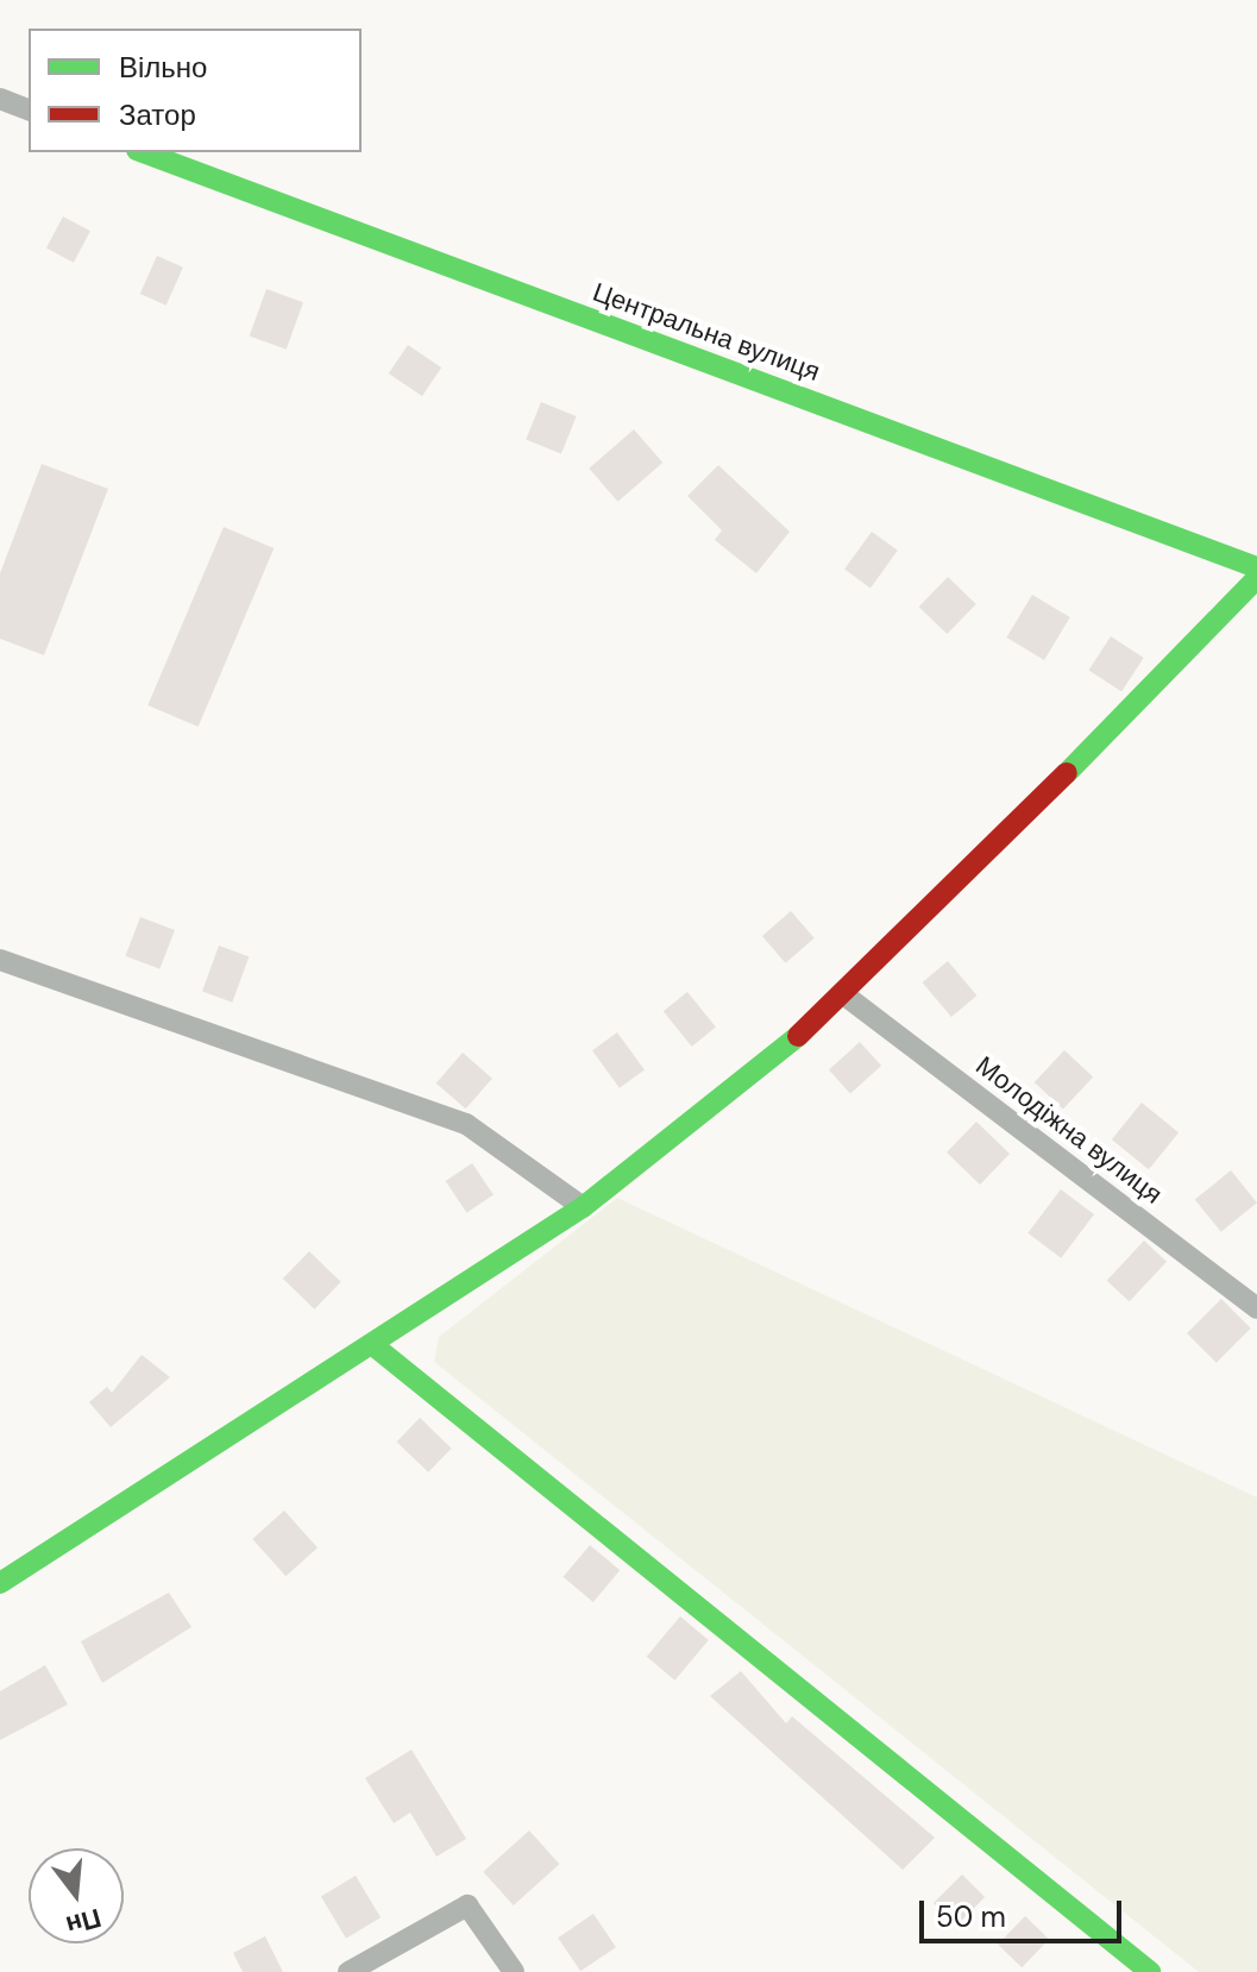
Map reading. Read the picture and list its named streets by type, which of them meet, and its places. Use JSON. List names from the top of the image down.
{
  "streets": {
    "street": ["Центральна вулиця", "Молодіжна вулиця"]
  },
  "legend": ["Вільно", "Затор"],
  "scale_bar": "50 m",
  "north": "bottom"
}
